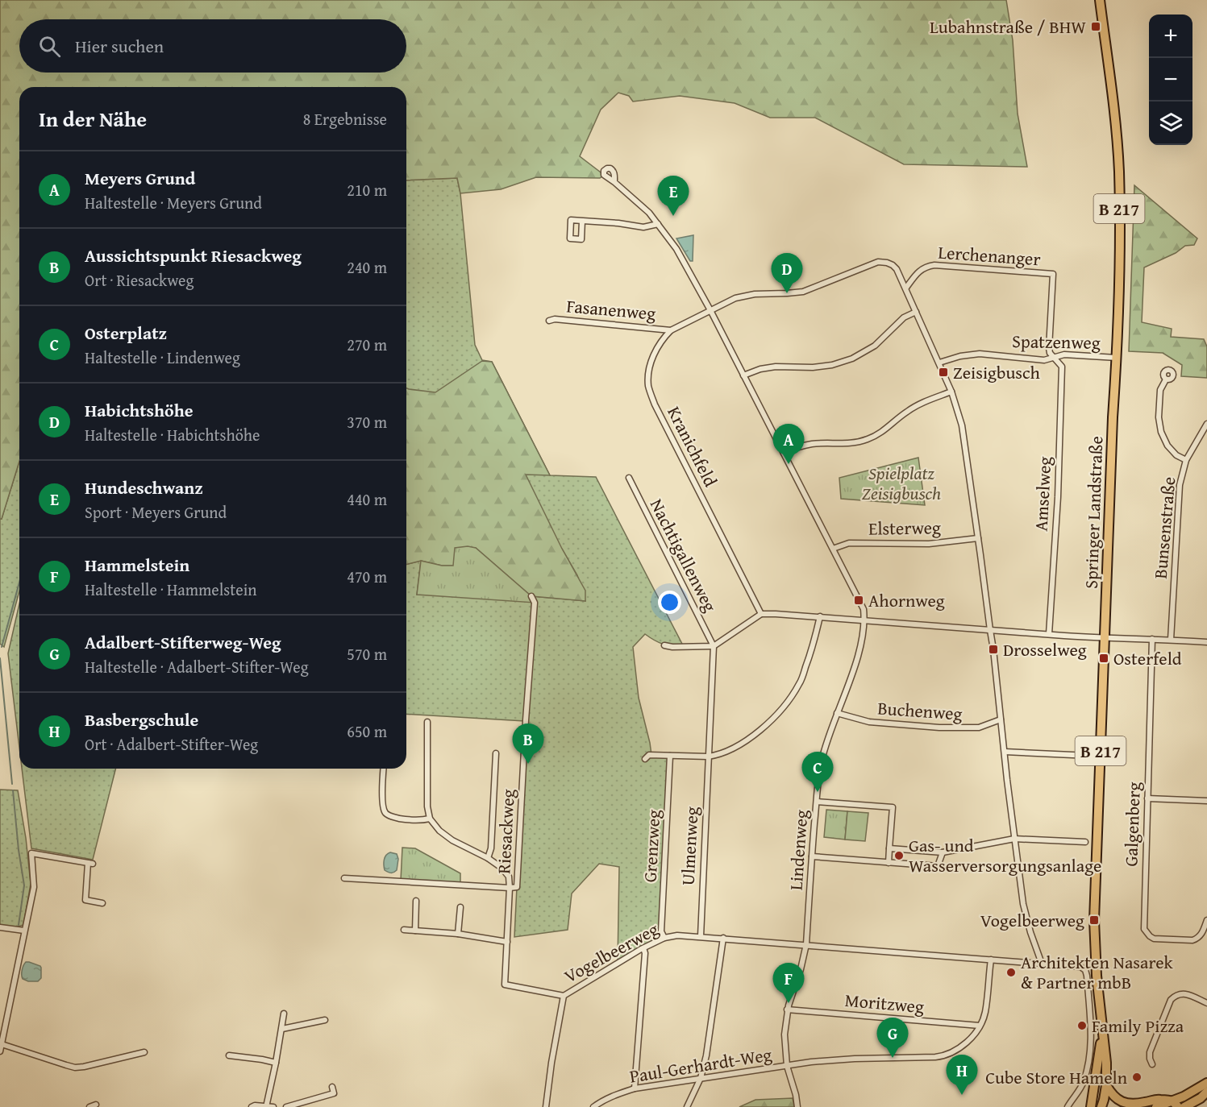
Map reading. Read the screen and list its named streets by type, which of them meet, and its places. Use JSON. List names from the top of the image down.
{
  "streets": {
    "main road": ["B 217", "Springer Landstraße"],
    "street": [
      "Lerchenanger",
      "Fasanenweg",
      "Spatzenweg",
      "Kranichfeld",
      "Amselweg",
      "Elsterweg",
      "Bunsenstraße",
      "Nachtigallenweg",
      "Buchenweg",
      "Galgenberg",
      "Riesackweg",
      "Grenzweg",
      "Ulmenweg",
      "Lindenweg",
      "Vogelbeerweg",
      "Moritzweg",
      "Paul-Gerhardt-Weg"
    ]
  },
  "crossings": [
    ["B 217", "Springer Landstraße"],
    ["Lerchenanger", "Spatzenweg"],
    ["Lerchenanger", "Kranichfeld"],
    ["Lerchenanger", "Amselweg"],
    ["Fasanenweg", "Kranichfeld"],
    ["Spatzenweg", "Amselweg"],
    ["Spatzenweg", "Springer Landstraße"],
    ["Nachtigallenweg", "Ulmenweg"],
    ["Buchenweg", "Lindenweg"],
    ["Riesackweg", "Vogelbeerweg"],
    ["Grenzweg", "Vogelbeerweg"],
    ["Ulmenweg", "Vogelbeerweg"],
    ["Lindenweg", "Vogelbeerweg"],
    ["Lindenweg", "Moritzweg"],
    ["Lindenweg", "Paul-Gerhardt-Weg"],
    ["Moritzweg", "Paul-Gerhardt-Weg"]
  ],
  "parks": ["Spielplatz Zeisigbusch"],
  "places": {
    "transit": [
      "Lubahnstraße / BHW",
      "Zeisigbusch",
      "Ahornweg",
      "Drosselweg",
      "Osterfeld",
      "Vogelbeerweg"
    ],
    "other": [
      "Gas- und Wasserversorgungsanlage",
      "Architekten Nasarek & Partner mbB",
      "Family Pizza",
      "Cube Store Hameln"
    ]
  },
  "page": {
    "map_buttons": ["+", "−"],
    "search": "Hier suchen",
    "heading": ["In der Nähe", "8 Ergebnisse"],
    "list": [
      {
        "mark": "A",
        "name": "Meyers Grund",
        "note": "Haltestelle · Meyers Grund",
        "value": "210 m"
      },
      {
        "mark": "B",
        "name": "Aussichtspunkt Riesackweg",
        "note": "Ort · Riesackweg",
        "value": "240 m"
      },
      {
        "mark": "C",
        "name": "Osterplatz",
        "note": "Haltestelle · Lindenweg",
        "value": "270 m"
      },
      {
        "mark": "D",
        "name": "Habichtshöhe",
        "note": "Haltestelle · Habichtshöhe",
        "value": "370 m"
      },
      {
        "mark": "E",
        "name": "Hundeschwanz",
        "note": "Sport · Meyers Grund",
        "value": "440 m"
      },
      {
        "mark": "F",
        "name": "Hammelstein",
        "note": "Haltestelle · Hammelstein",
        "value": "470 m"
      },
      {
        "mark": "G",
        "name": "Adalbert-Stifterweg-Weg",
        "note": "Haltestelle · Adalbert-Stifter-Weg",
        "value": "570 m"
      },
      {
        "mark": "H",
        "name": "Basbergschule",
        "note": "Ort · Adalbert-Stifter-Weg",
        "value": "650 m"
      }
    ],
    "pins": [
      "E",
      "D",
      "A",
      "B",
      "C",
      "F",
      "G",
      "H"
    ]
  }
}
